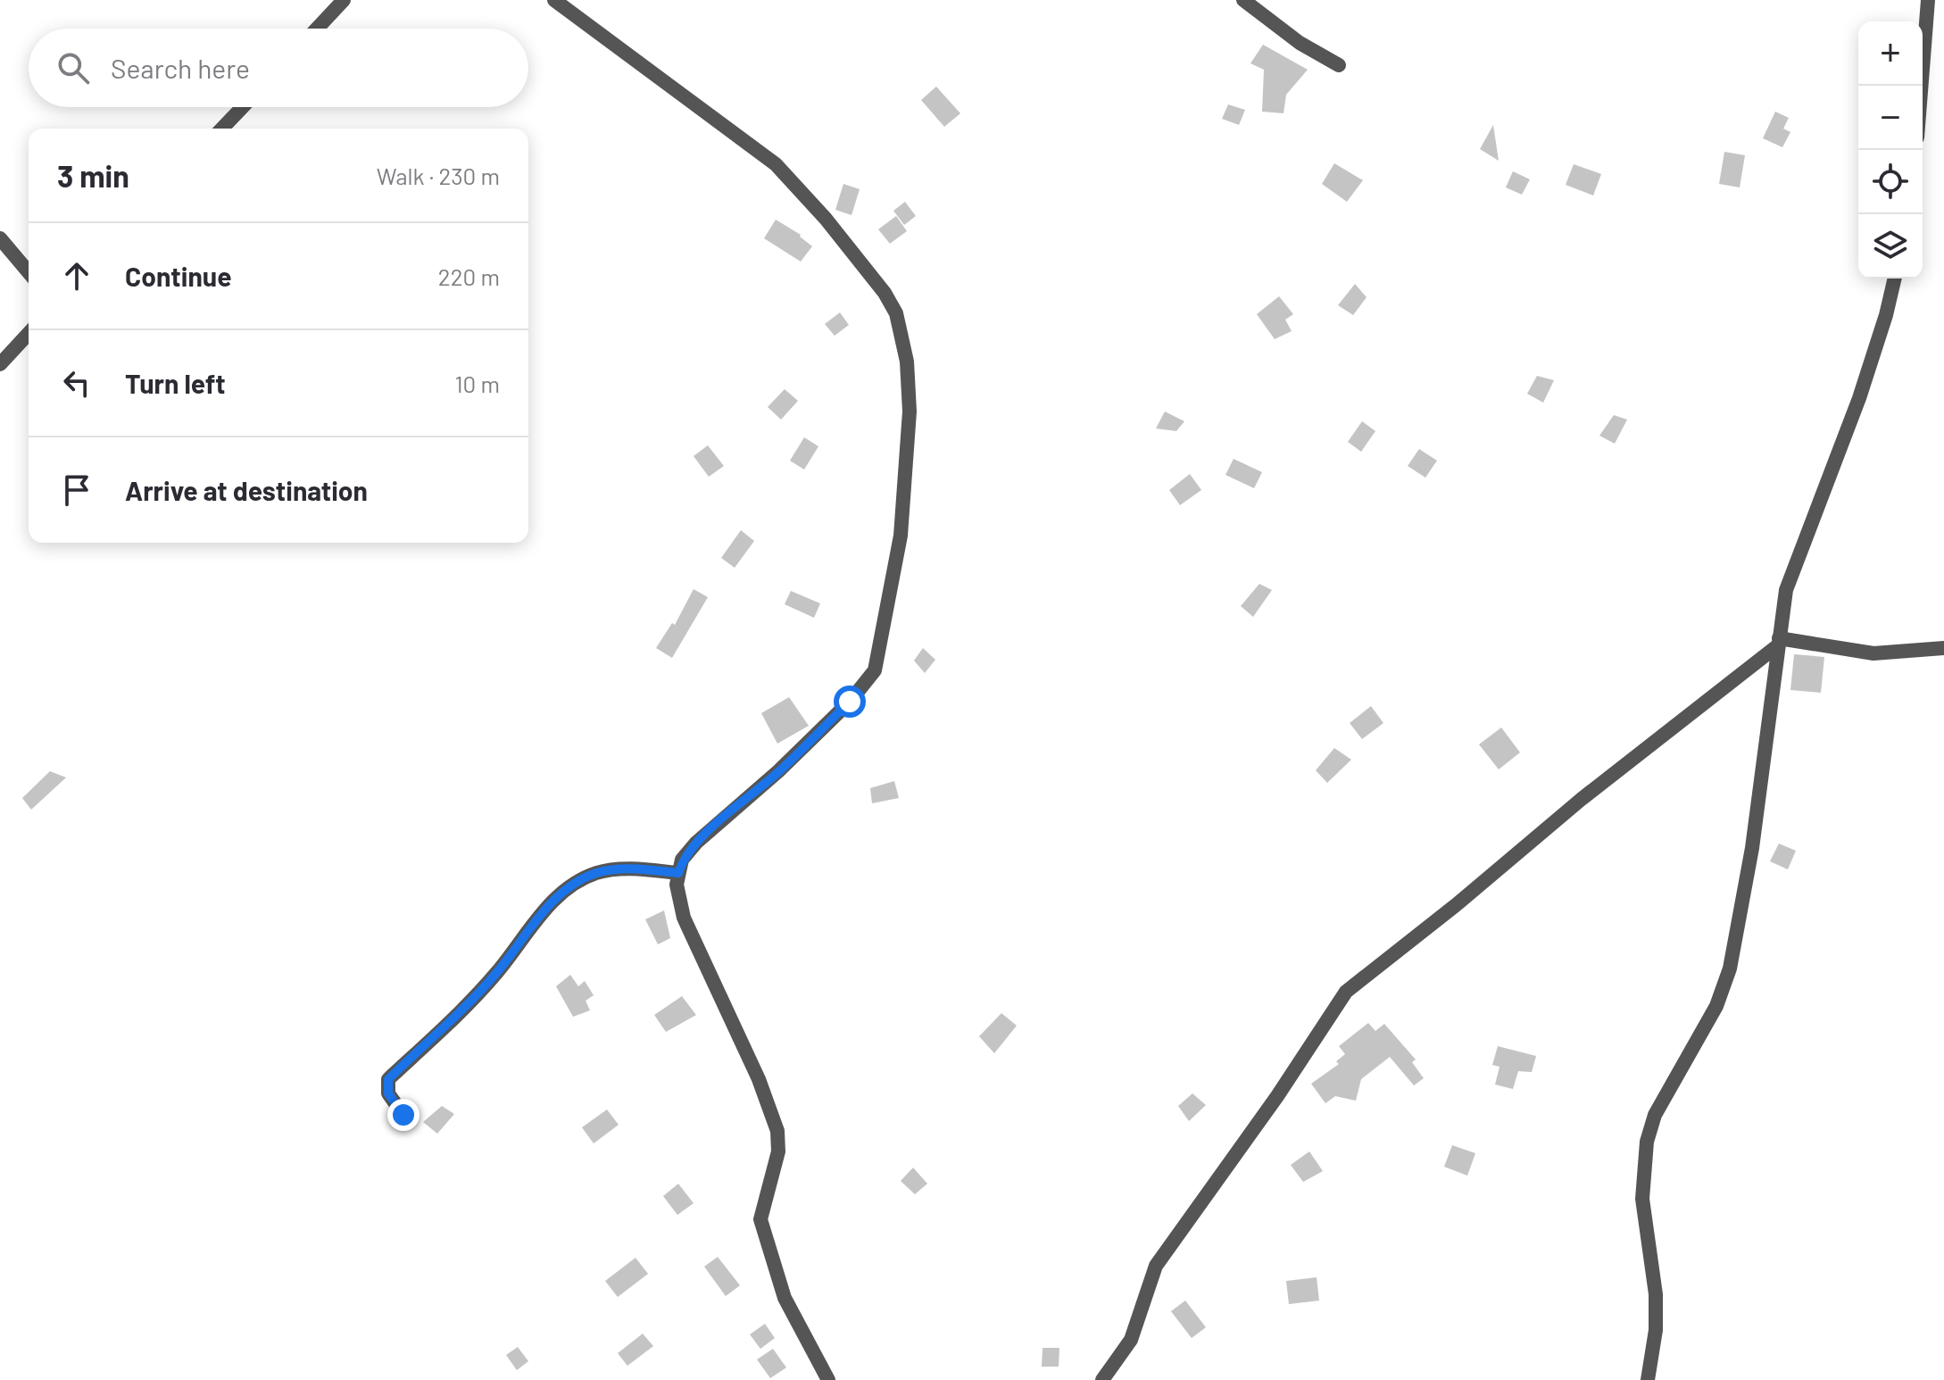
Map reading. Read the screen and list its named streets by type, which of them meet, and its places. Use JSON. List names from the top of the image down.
{
  "page": {
    "map_buttons": ["+", "−"],
    "search": "Search here",
    "heading": ["3 min", "Walk · 230 m"],
    "list": [
      ["Continue", "220 m"],
      ["Turn left", "10 m"],
      "Arrive at destination"
    ]
  }
}
